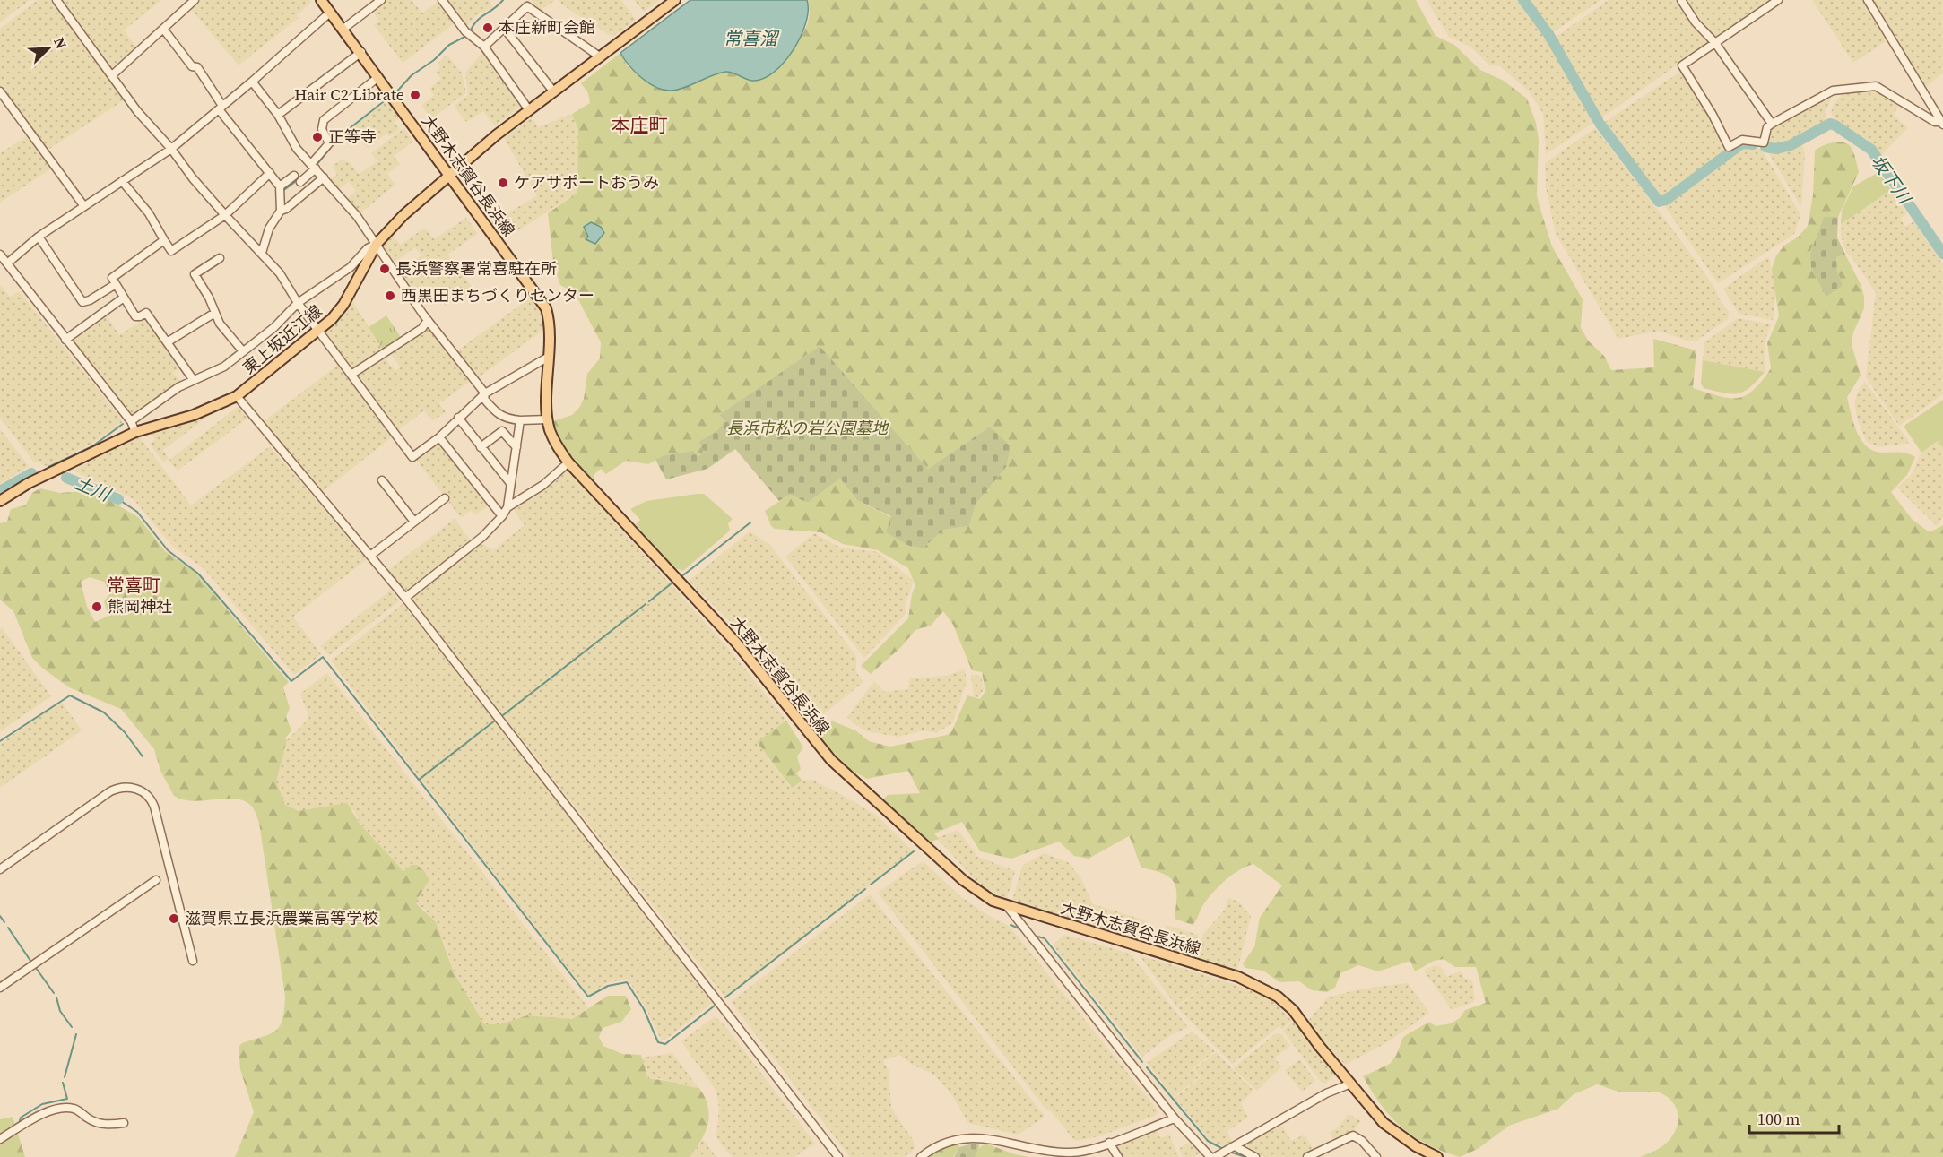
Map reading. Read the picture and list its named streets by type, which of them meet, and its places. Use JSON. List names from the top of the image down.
{
  "streets": {
    "main road": ["大野木志賀谷長浜線", "東上坂近江線"]
  },
  "crossings": [
    ["大野木志賀谷長浜線", "東上坂近江線"]
  ],
  "districts": ["本庄町", "常喜町"],
  "water": ["常喜溜", "坂下川", "土川"],
  "parks": ["長浜市松の岩公園墓地"],
  "places": [
    "本庄新町会館",
    "Hair C2 Librate",
    "正等寺",
    "ケアサポートおうみ",
    "長浜警察署常喜駐在所",
    "西黒田まちづくりセンター",
    "熊岡神社",
    "滋賀県立長浜農業高等学校"
  ],
  "scale_bar": "100 m",
  "north": "top right"
}
